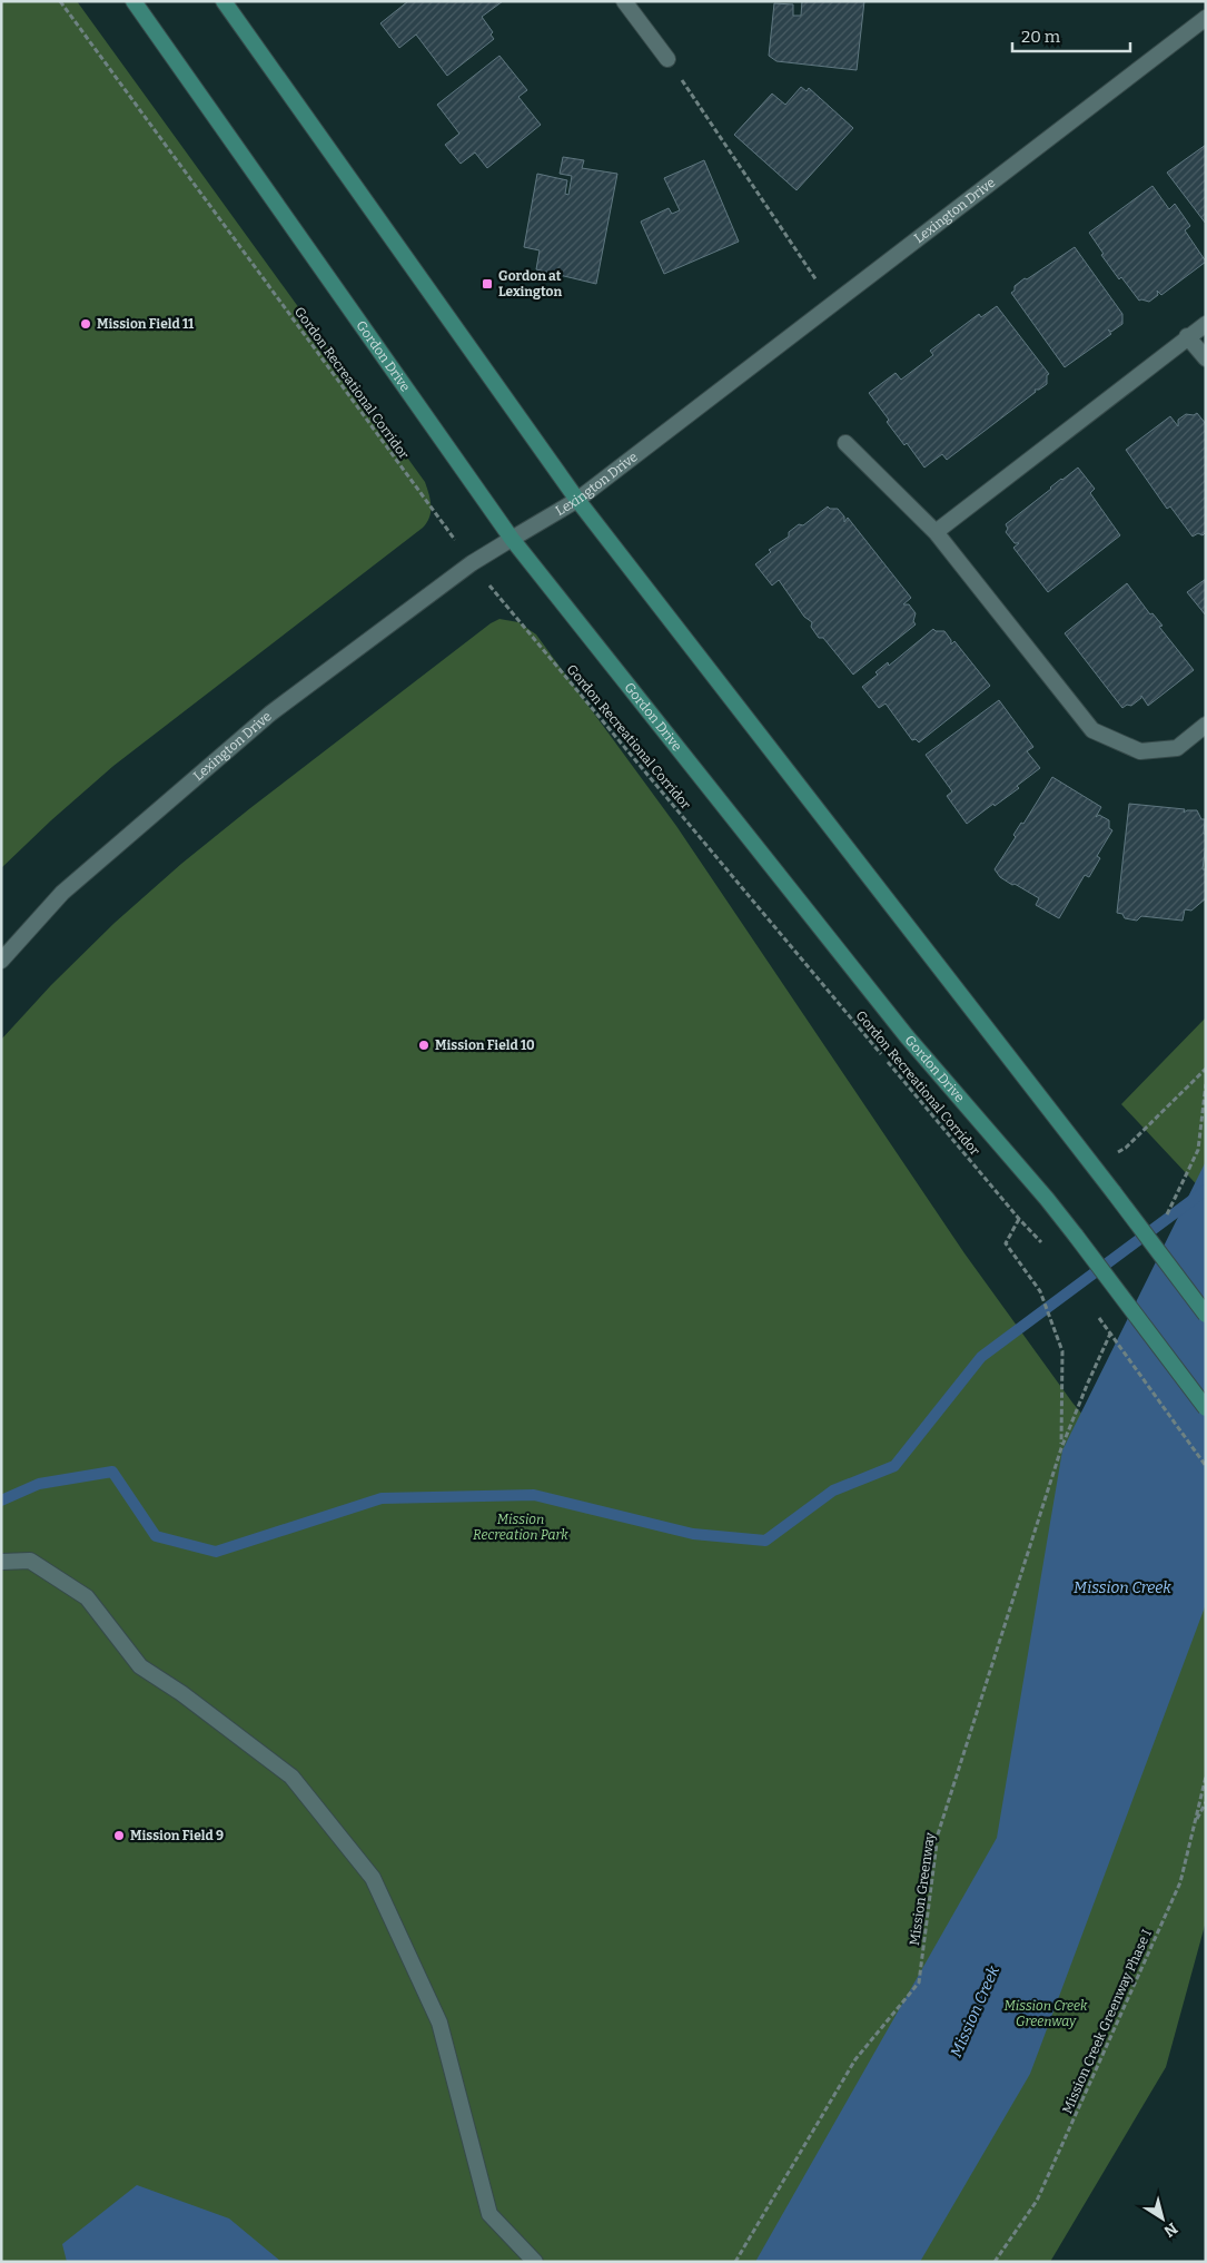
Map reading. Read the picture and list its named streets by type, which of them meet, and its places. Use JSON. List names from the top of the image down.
{
  "streets": {
    "main road": ["Gordon Drive"],
    "street": ["Lexington Drive"],
    "path": ["Gordon Recreational Corridor", "Mission Greenway", "Mission Creek Greenway Phase I"]
  },
  "crossings": [
    ["Lexington Drive", "Gordon Drive"],
    ["Lexington Drive", "Gordon Recreational Corridor"],
    ["Gordon Recreational Corridor", "Mission Greenway"]
  ],
  "water": ["Mission Creek"],
  "parks": ["Mission Recreation Park", "Mission Creek Greenway"],
  "places": {
    "transit": ["Gordon at Lexington"],
    "other": ["Mission Field 11", "Mission Field 10", "Mission Field 9"]
  },
  "scale_bar": "20 m",
  "north": "bottom right"
}
